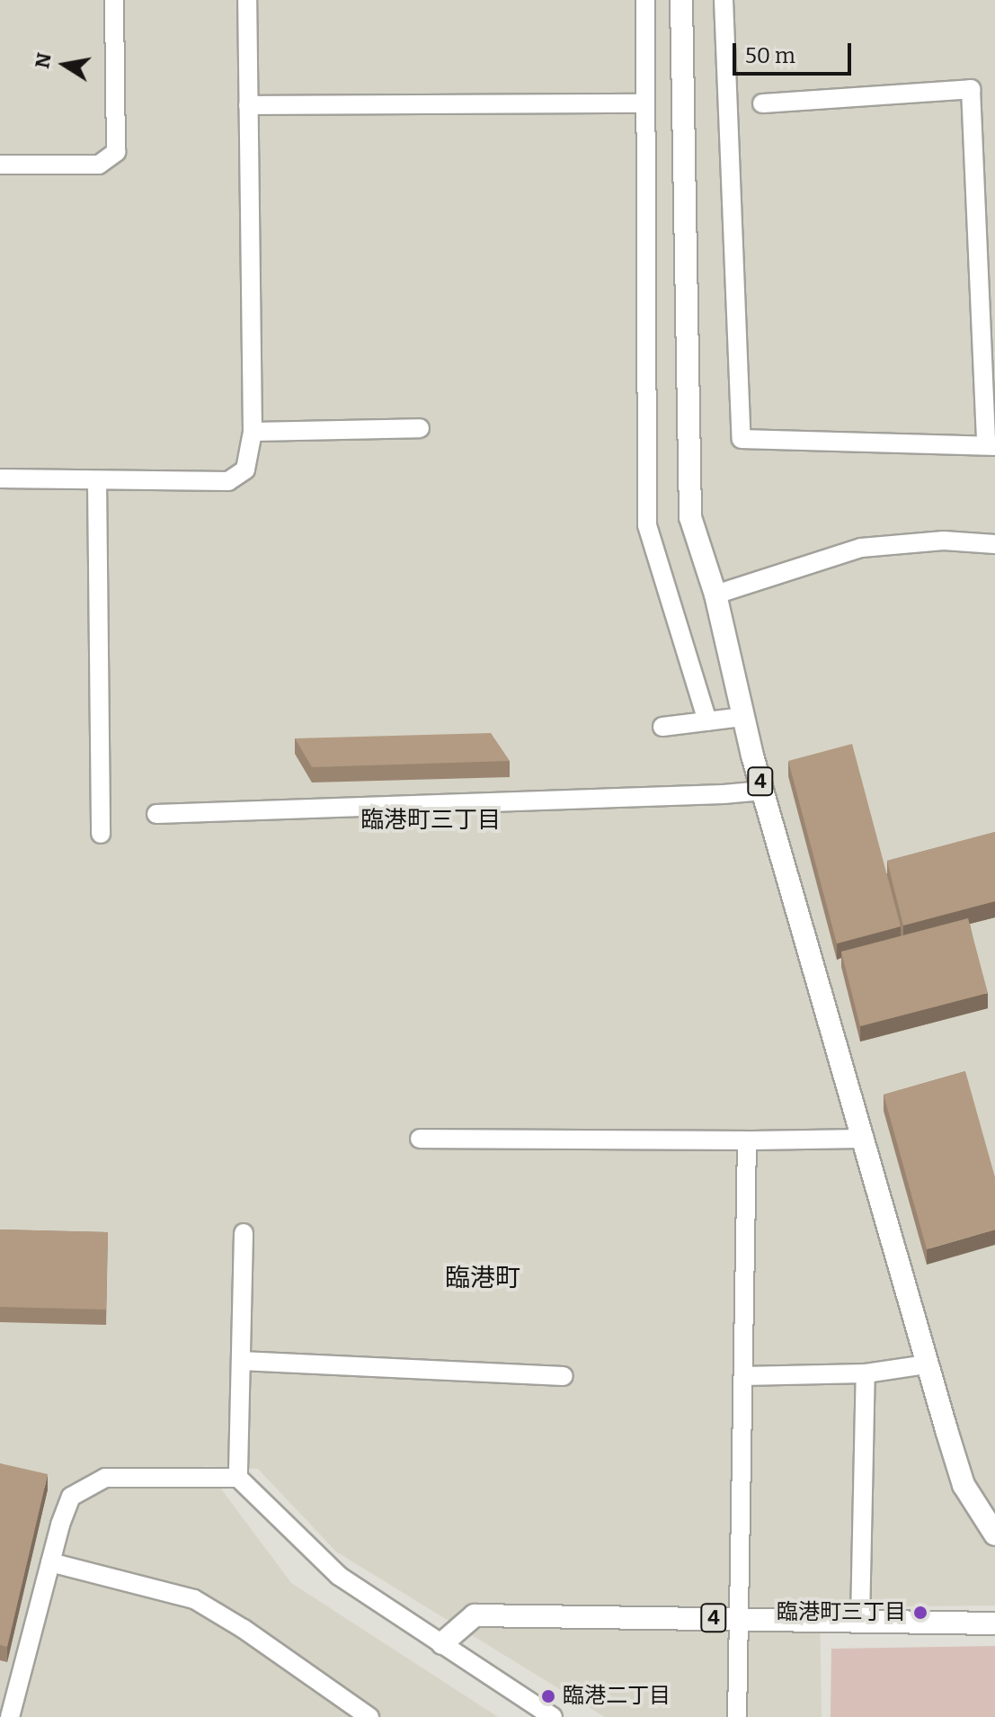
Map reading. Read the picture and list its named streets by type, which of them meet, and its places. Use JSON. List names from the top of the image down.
{
  "streets": {
    "main road": ["4"]
  },
  "districts": ["臨港町三丁目", "臨港町"],
  "places": ["臨港町三丁目", "臨港二丁目"],
  "scale_bar": "50 m",
  "north": "left"
}
